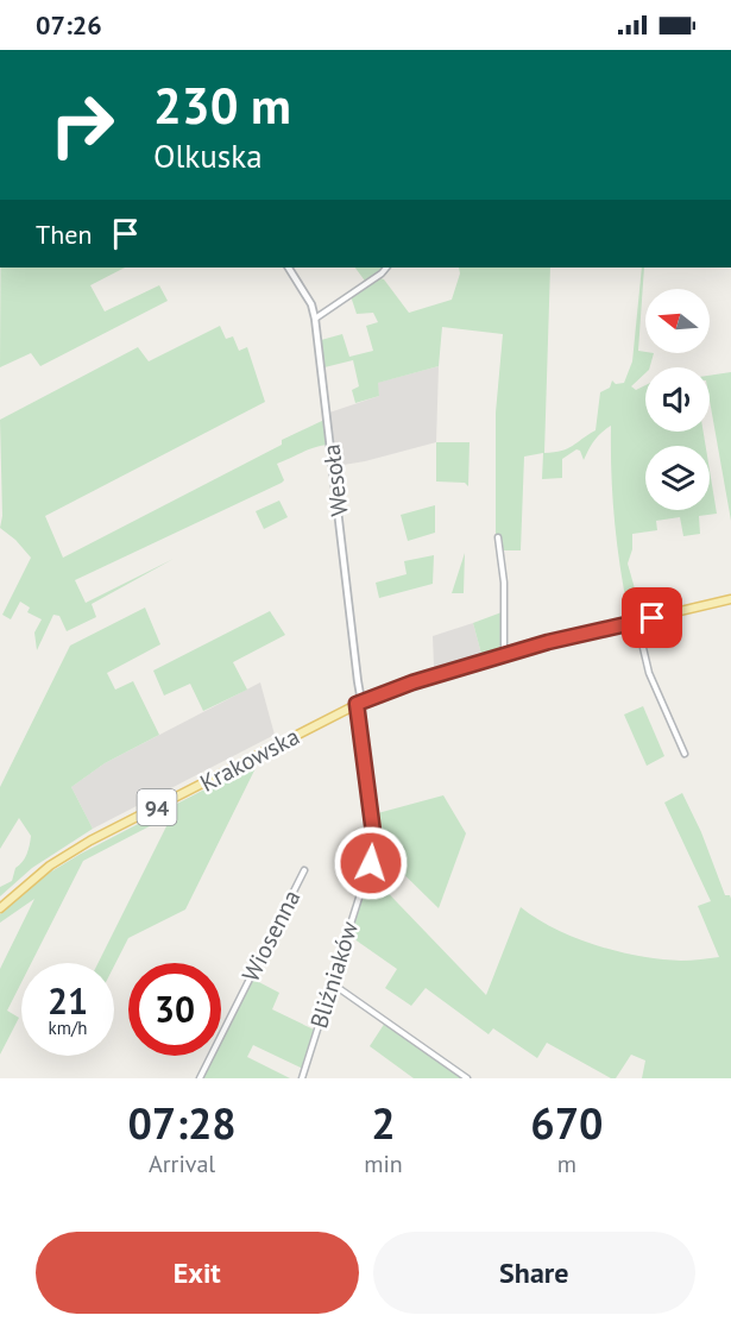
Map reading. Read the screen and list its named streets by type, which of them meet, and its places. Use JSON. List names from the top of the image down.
{
  "streets": {
    "main road": ["Krakowska", "94"],
    "street": ["Wesoła", "Wiosenna", "Bliźniaków"]
  },
  "crossings": [
    ["Wesoła", "Krakowska"],
    ["Wesoła", "94"],
    ["Wesoła", "Bliźniaków"],
    ["Krakowska", "94"],
    ["Krakowska", "Bliźniaków"],
    ["94", "Bliźniaków"]
  ],
  "north": "left",
  "page": {
    "status": "07:26",
    "turn": ["230 m", "Olkuska"],
    "then": "Then",
    "speed": "21 km/h",
    "limit": "30",
    "eta": [
      "07:28",
      "Arrival",
      "2",
      "min",
      "670",
      "m"
    ],
    "buttons": ["Exit", "Share"]
  }
}
